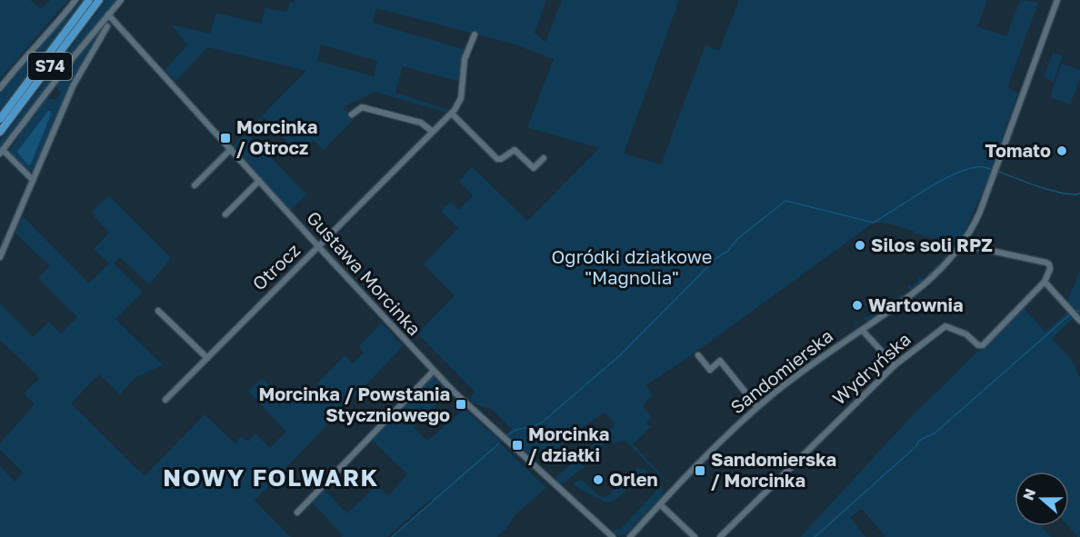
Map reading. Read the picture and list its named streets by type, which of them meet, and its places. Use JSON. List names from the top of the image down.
{
  "streets": {
    "highway": ["S74"],
    "street": [
      "Otrocz",
      "Gustawa Morcinka",
      "Wydryńska",
      "Sandomierska"
    ]
  },
  "crossings": [
    ["Otrocz", "Gustawa Morcinka"]
  ],
  "districts": ["NOWY FOLWARK"],
  "parks": ["Ogródki działkowe \"Magnolia\""],
  "places": {
    "transit": [
      "Morcinka / Otrocz",
      "Morcinka / Powstania Styczniowego",
      "Morcinka / działki",
      "Sandomierska / Morcinka"
    ],
    "other": [
      "Tomato",
      "Silos soli RPZ",
      "Wartownia",
      "Orlen"
    ]
  },
  "north": "left"
}
